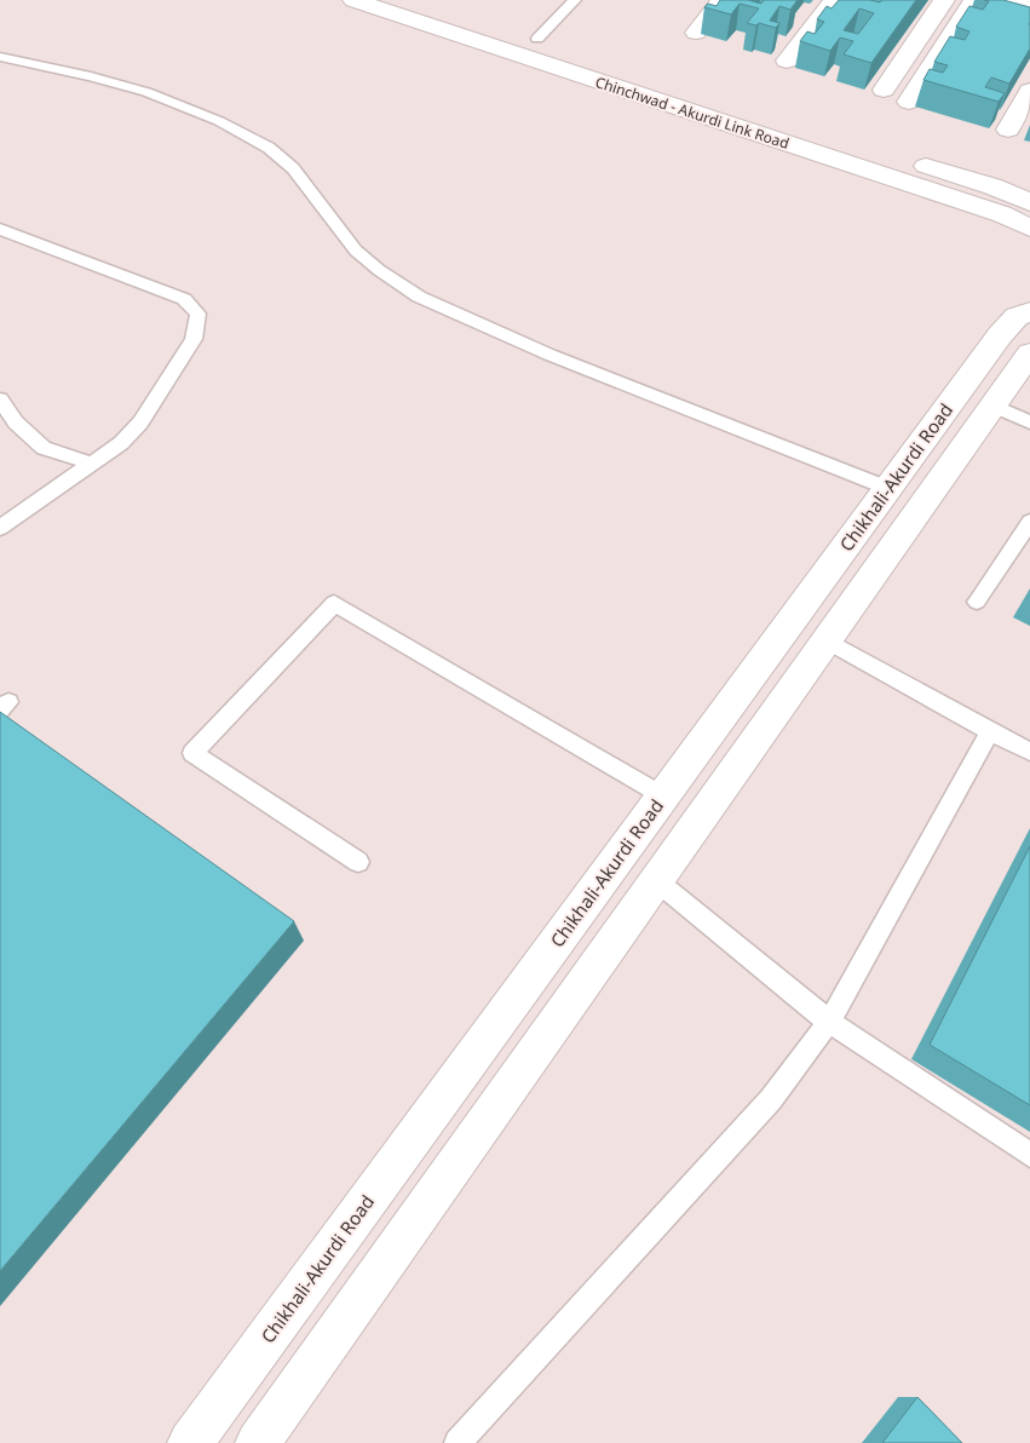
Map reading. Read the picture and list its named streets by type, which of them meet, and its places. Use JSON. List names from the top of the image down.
{
  "streets": {
    "main road": ["Chinchwad - Akurdi Link Road", "Chikhali-Akurdi Road"]
  }
}
